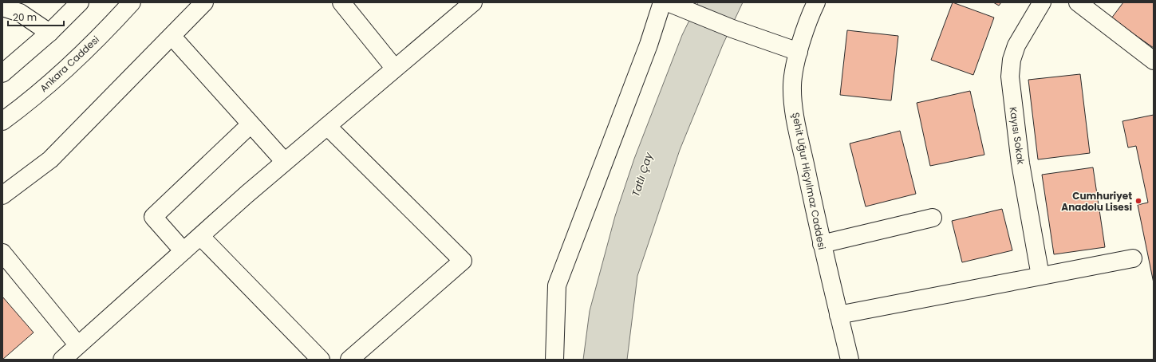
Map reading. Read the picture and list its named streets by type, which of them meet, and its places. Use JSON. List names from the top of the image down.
{
  "streets": {
    "main road": ["Ankara Caddesi", "Kayısı Sokak", "Şehit Uğur Hiçyılmaz Caddesi"]
  },
  "water": ["Tatlı Çay"],
  "places": ["Cumhuriyet Anadolu Lisesi"],
  "scale_bar": "20 m"
}
